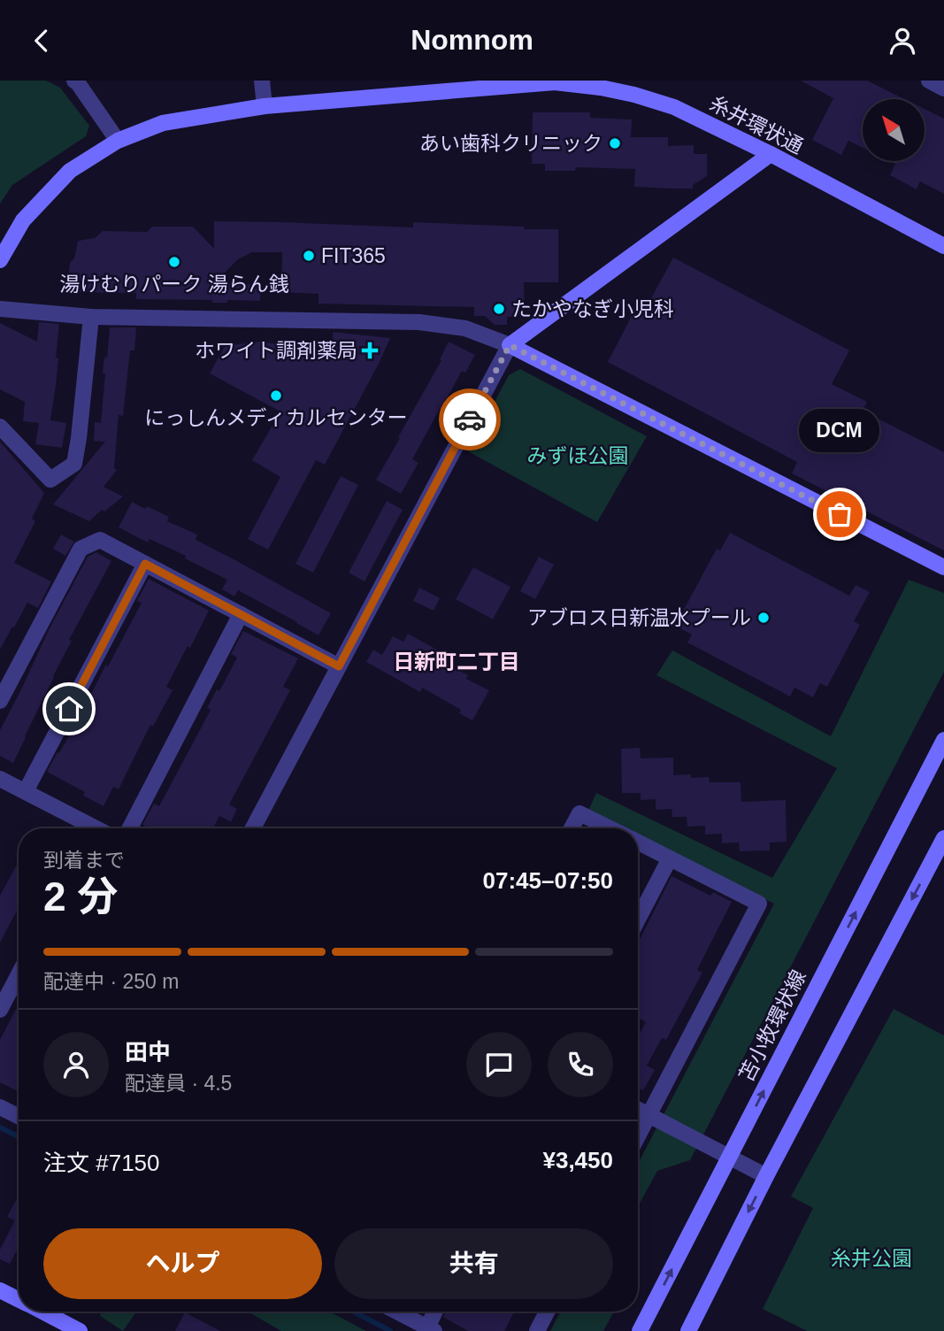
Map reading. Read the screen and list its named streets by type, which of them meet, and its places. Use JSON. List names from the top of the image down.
{
  "streets": {
    "street": ["糸井環状通", "苫小牧環状線"]
  },
  "districts": ["日新町二丁目"],
  "parks": ["みずほ公園", "糸井公園"],
  "places": {
    "other": [
      "あい歯科クリニック",
      "FIT365",
      "湯けむりパーク 湯らん銭",
      "たかやなぎ小児科",
      "にっしんメディカルセンター",
      "DCM",
      "アブロス日新温水プール"
    ],
    "health": ["ホワイト調剤薬局"]
  },
  "north": "top left",
  "page": {
    "header": "Nomnom",
    "bubble": "DCM",
    "heading": ["2 分", "到着まで", "07:45–07:50"],
    "panel": [
      "田中",
      "配達員 · 4.5",
      "注文 #7150",
      "¥3,450"
    ],
    "bar": "配達中 · 250 m",
    "buttons": ["ヘルプ", "共有"]
  }
}
